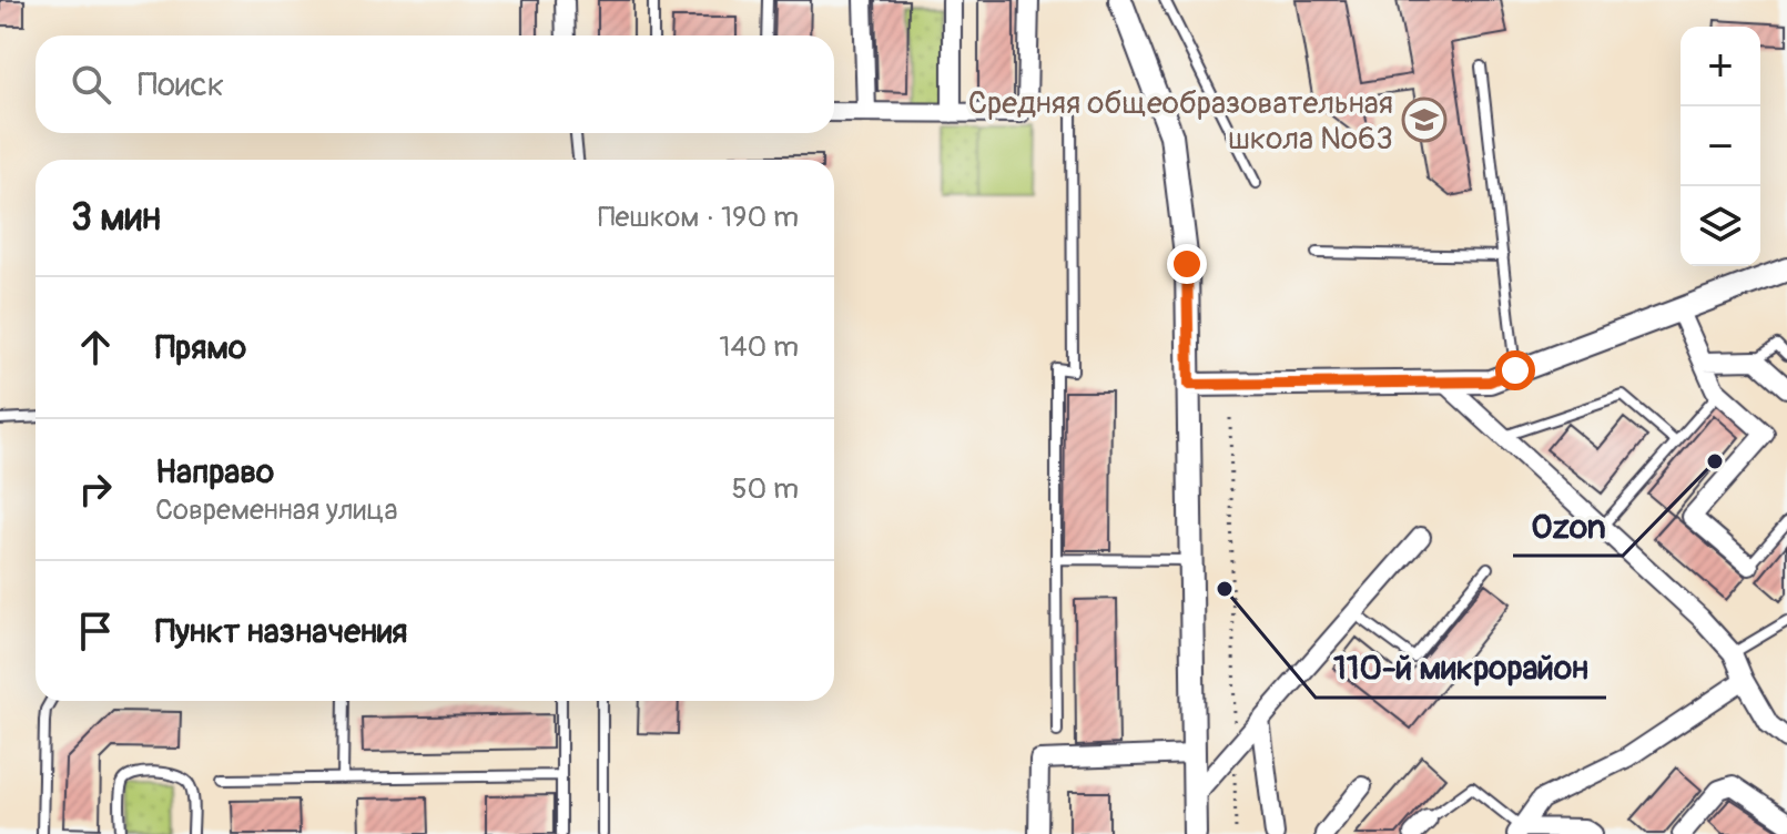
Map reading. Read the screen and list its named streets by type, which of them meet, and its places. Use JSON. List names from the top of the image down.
{
  "places": {
    "school or university": ["Средняя общеобразовательная школа №63"],
    "other": ["Ozon", "110-й микрорайон"]
  },
  "page": {
    "map_buttons": ["+", "−"],
    "search": "Поиск",
    "heading": ["3 мин", "Пешком · 190 m"],
    "list": [
      ["Прямо", "140 m"],
      ["Направо", "Современная улица", "50 m"],
      "Пункт назначения"
    ]
  }
}
